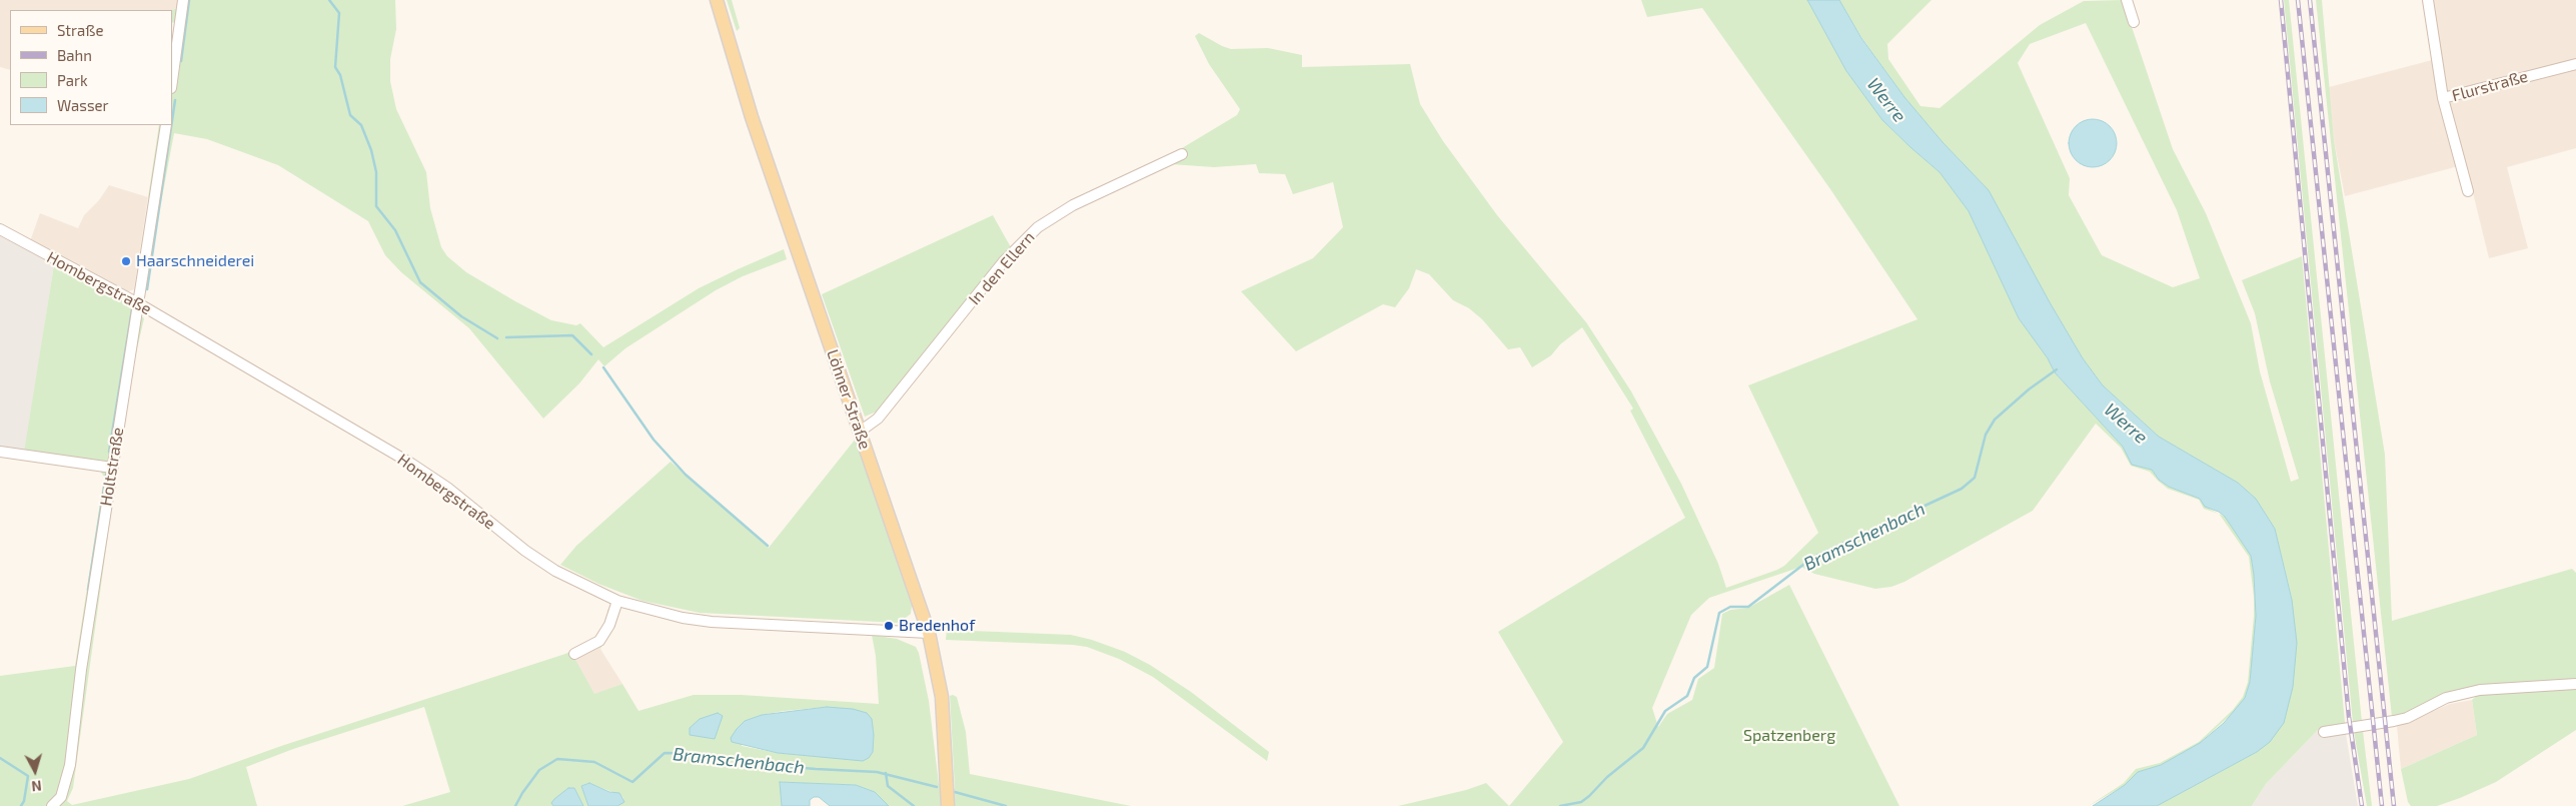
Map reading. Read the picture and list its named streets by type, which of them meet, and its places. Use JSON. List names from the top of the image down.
{
  "streets": {
    "main road": ["Löhner Straße"],
    "street": [
      "Flurstraße",
      "In den Ellern",
      "Hombergstraße",
      "Holtstraße"
    ]
  },
  "crossings": [
    ["In den Ellern", "Löhner Straße"],
    ["Hombergstraße", "Löhner Straße"],
    ["Hombergstraße", "Holtstraße"]
  ],
  "water": ["Werre", "Bramschenbach"],
  "parks": ["Spatzenberg"],
  "places": ["Haarschneiderei", "Bredenhof"],
  "legend": [
    "Straße",
    "Bahn",
    "Park",
    "Wasser"
  ],
  "north": "bottom"
}
